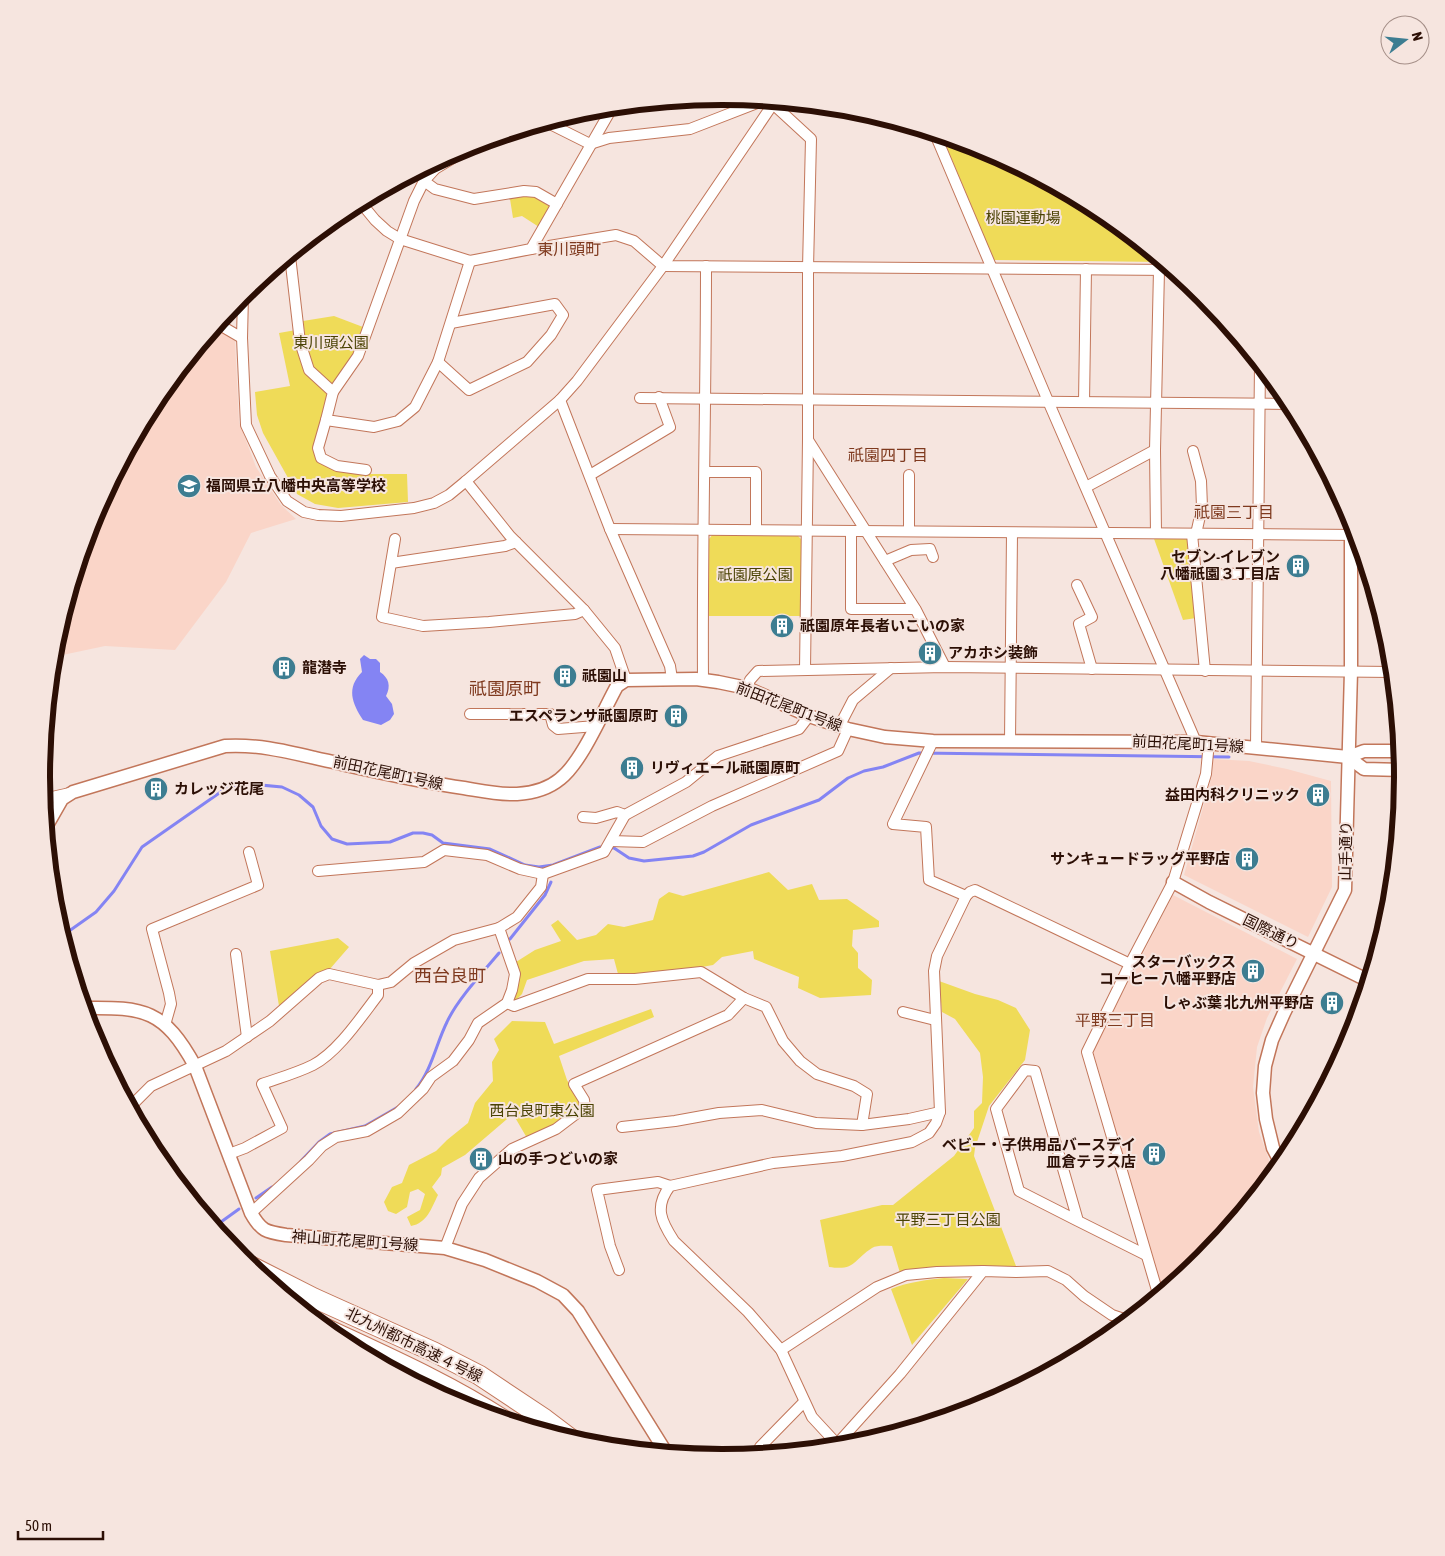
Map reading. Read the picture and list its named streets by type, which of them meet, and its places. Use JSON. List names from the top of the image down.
{
  "streets": {
    "highway": ["北九州都市高速４号線"],
    "street": [
      "前田花尾町1号線",
      "山手通り",
      "国際通り",
      "神山町花尾町1号線"
    ]
  },
  "crossings": [
    ["前田花尾町1号線", "山手通り"],
    ["山手通り", "国際通り"]
  ],
  "districts": [
    "東川頭町",
    "祇園四丁目",
    "祇園三丁目",
    "祇園原町",
    "西台良町",
    "平野三丁目"
  ],
  "parks": [
    "桃園運動場",
    "東川頭公園",
    "祇園原公園",
    "西台良町東公園",
    "平野三丁目公園"
  ],
  "places": {
    "school or university": ["福岡県立八幡中央高等学校"],
    "building": [
      "セブン-イレブン 八幡祇園３丁目店",
      "祇園原年長者いこいの家",
      "アカホシ装飾",
      "龍潜寺",
      "祇園山",
      "エスペランサ祇園原町",
      "リヴィエール祇園原町",
      "カレッジ花尾",
      "益田内科クリニック",
      "サンキュードラッグ平野店",
      "スターバックス コーヒー 八幡平野店",
      "しゃぶ葉 北九州平野店",
      "ベビー・子供用品バースデイ 皿倉テラス店",
      "山の手つどいの家"
    ]
  },
  "scale_bar": "50 m",
  "north": "right"
}
